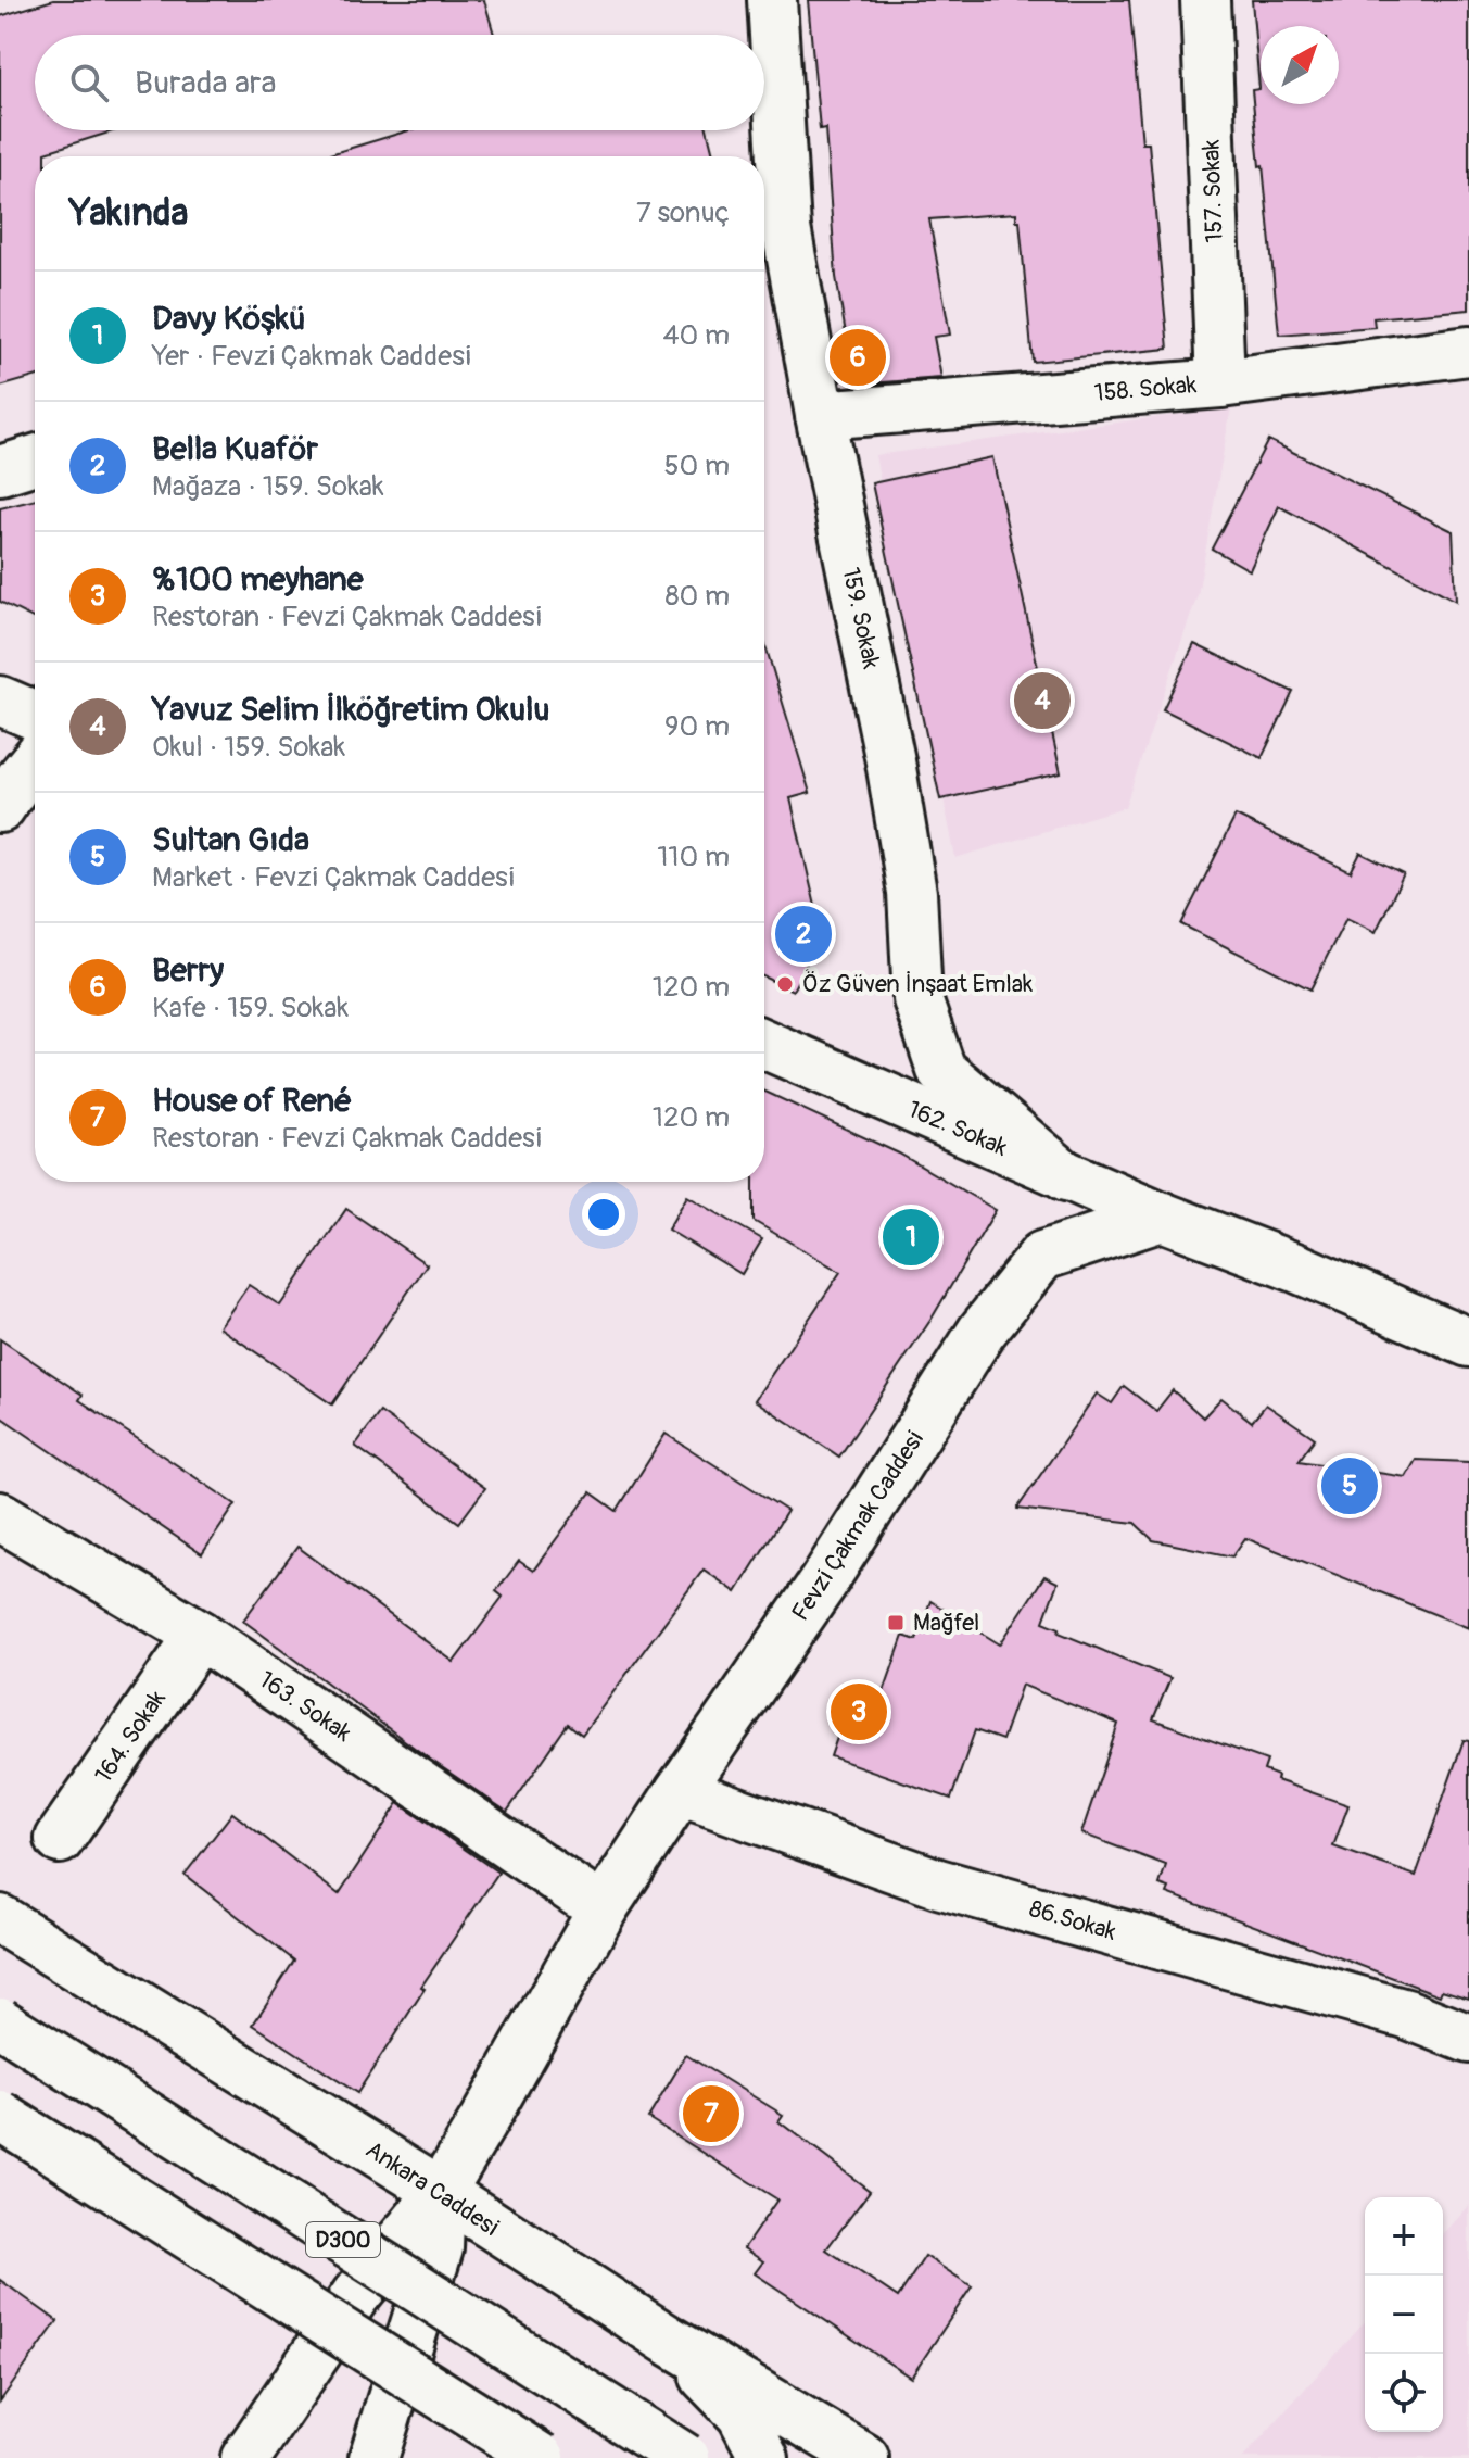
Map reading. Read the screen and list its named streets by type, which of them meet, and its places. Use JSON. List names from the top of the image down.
{
  "streets": {
    "main road": [
      "157. Sokak",
      "158. Sokak",
      "159. Sokak",
      "162. Sokak",
      "Fevzi Çakmak Caddesi",
      "163. Sokak",
      "164. Sokak",
      "86.Sokak",
      "Ankara Caddesi",
      "D300"
    ]
  },
  "crossings": [
    ["157. Sokak", "158. Sokak"],
    ["158. Sokak", "159. Sokak"],
    ["159. Sokak", "162. Sokak"],
    ["162. Sokak", "Fevzi Çakmak Caddesi"],
    ["Fevzi Çakmak Caddesi", "163. Sokak"],
    ["Fevzi Çakmak Caddesi", "86.Sokak"],
    ["Fevzi Çakmak Caddesi", "Ankara Caddesi"],
    ["163. Sokak", "164. Sokak"]
  ],
  "places": {
    "other": ["Öz Güven İnşaat Emlak"],
    "transit": ["Mağfel"]
  },
  "north": "top right",
  "page": {
    "search": "Burada ara",
    "heading": ["Yakında", "7 sonuç"],
    "list": [
      {
        "mark": "1",
        "name": "Davy Köşkü",
        "note": "Yer · Fevzi Çakmak Caddesi",
        "value": "40 m"
      },
      {
        "mark": "2",
        "name": "Bella Kuaför",
        "note": "Mağaza · 159. Sokak",
        "value": "50 m"
      },
      {
        "mark": "3",
        "name": "%100 meyhane",
        "note": "Restoran · Fevzi Çakmak Caddesi",
        "value": "80 m"
      },
      {
        "mark": "4",
        "name": "Yavuz Selim İlköğretim Okulu",
        "note": "Okul · 159. Sokak",
        "value": "90 m"
      },
      {
        "mark": "5",
        "name": "Sultan Gıda",
        "note": "Market · Fevzi Çakmak Caddesi",
        "value": "110 m"
      },
      {
        "mark": "6",
        "name": "Berry",
        "note": "Kafe · 159. Sokak",
        "value": "120 m"
      },
      {
        "mark": "7",
        "name": "House of René",
        "note": "Restoran · Fevzi Çakmak Caddesi",
        "value": "120 m"
      }
    ],
    "pins": [
      "6",
      "4",
      "2",
      "1",
      "5",
      "3",
      "7"
    ],
    "map_buttons": ["+", "−"]
  }
}
